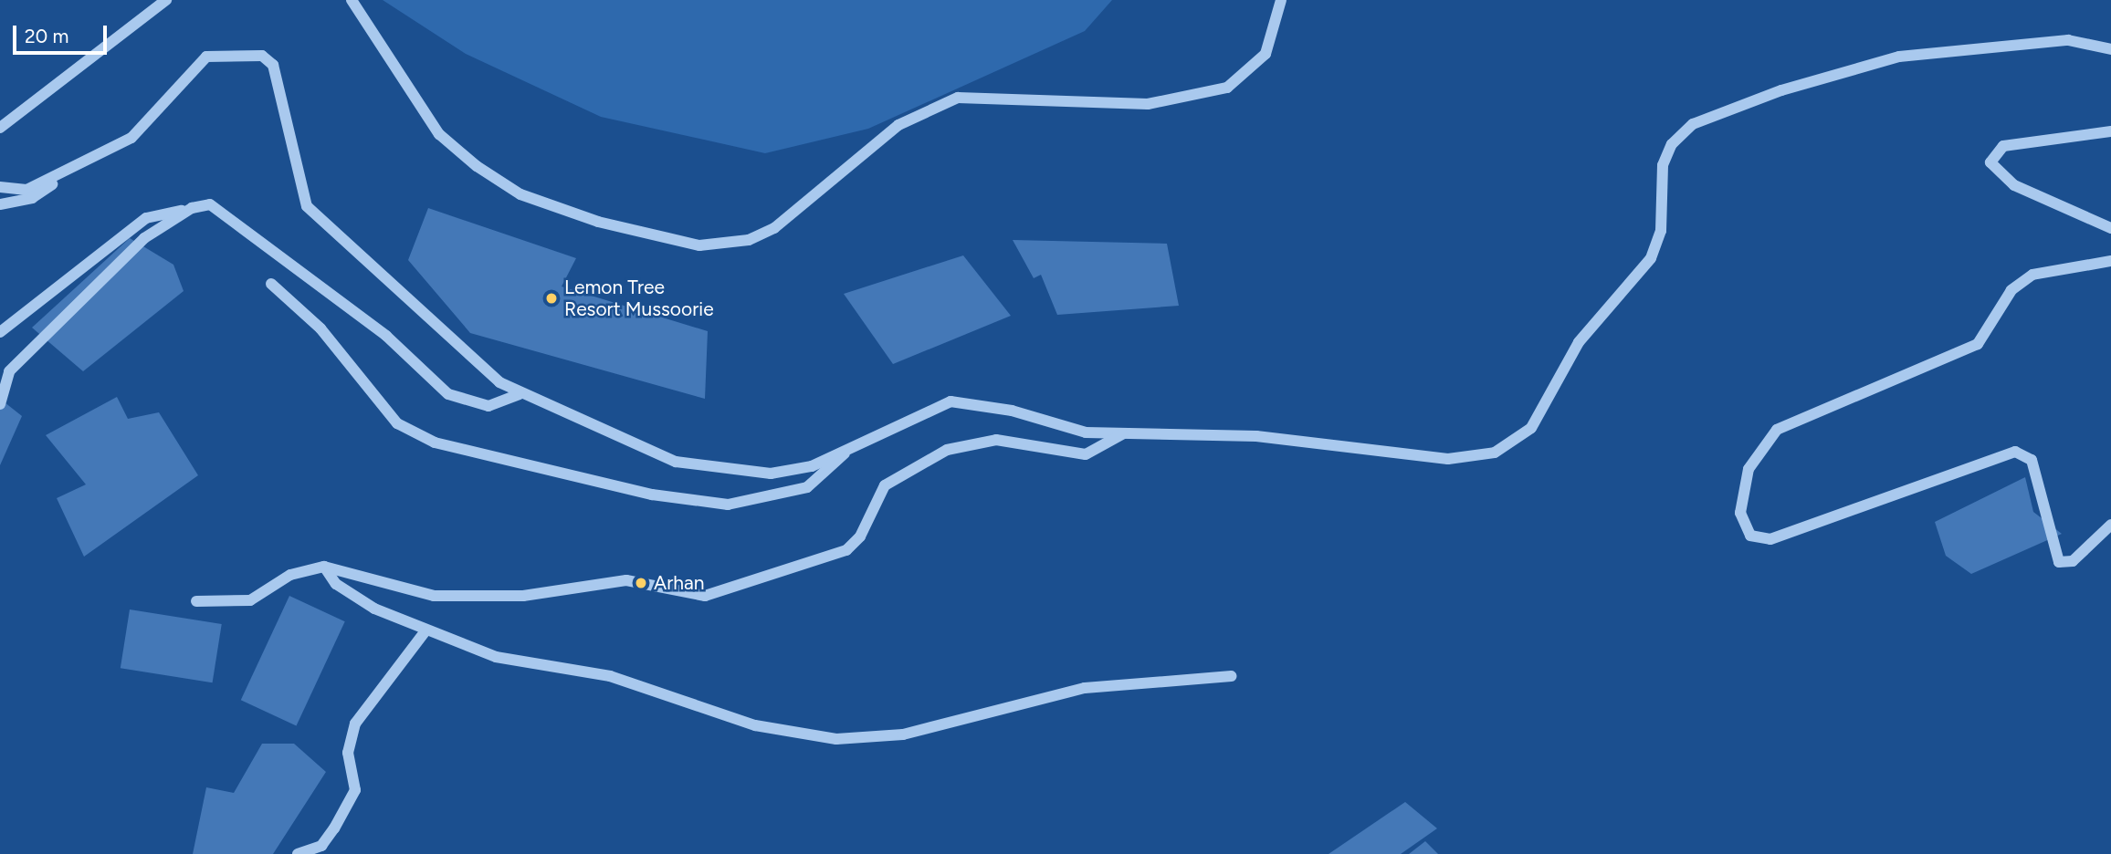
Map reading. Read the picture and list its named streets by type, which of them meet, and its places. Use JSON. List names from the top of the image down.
{
  "places": ["Lemon Tree Resort Mussoorie", "Arhan"],
  "scale_bar": "20 m"
}
